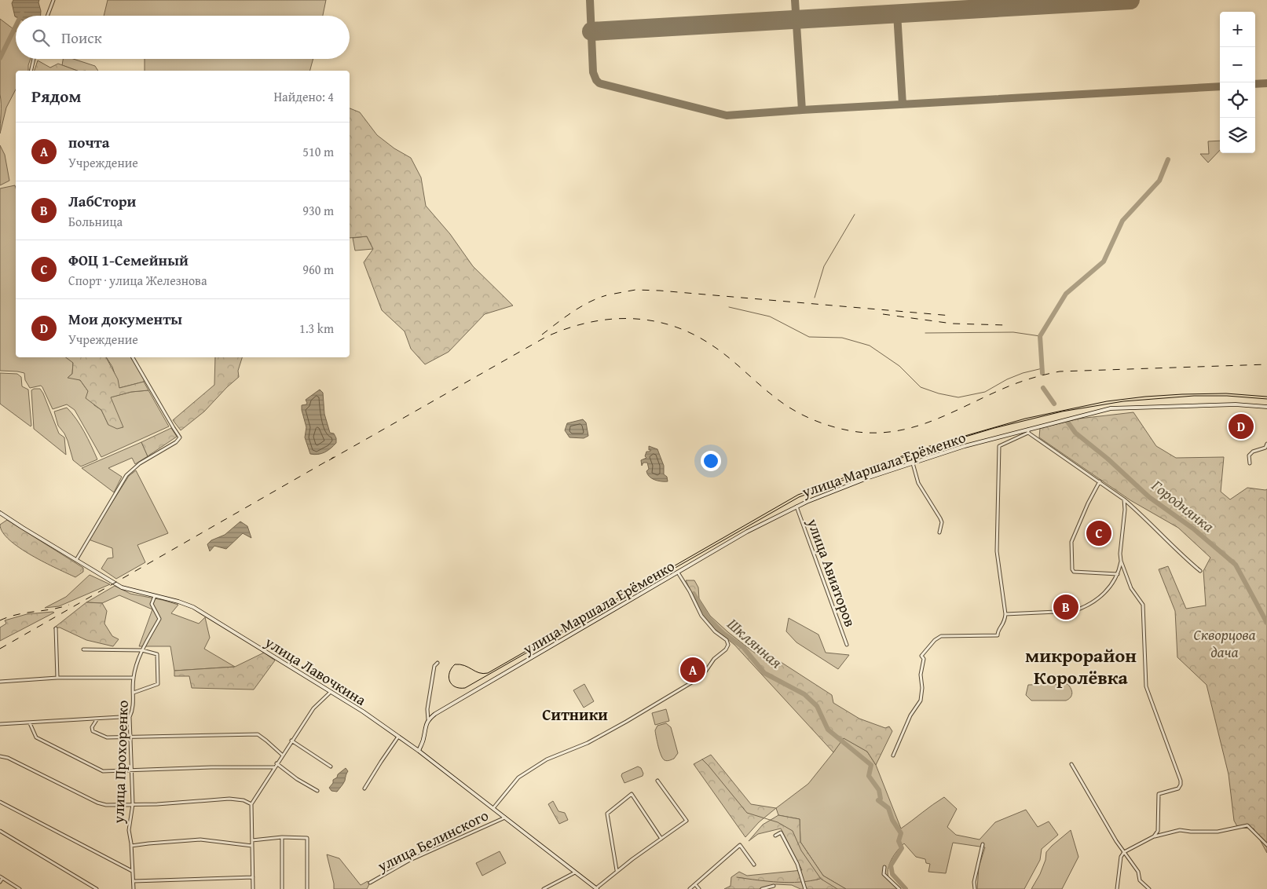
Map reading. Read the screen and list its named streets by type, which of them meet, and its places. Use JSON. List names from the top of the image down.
{
  "streets": {
    "main road": ["улица Маршала Ерёменко", "улица Лавочкина"],
    "street": ["улица Авиаторов", "улица Прохоренко", "улица Белинского"]
  },
  "crossings": [
    ["улица Маршала Ерёменко", "улица Авиаторов"],
    ["улица Лавочкина", "улица Прохоренко"],
    ["улица Лавочкина", "улица Белинского"]
  ],
  "districts": ["микрорайон Королёвка", "Ситники"],
  "water": ["Городнянка", "Шклянная"],
  "parks": ["Скворцова дача"],
  "page": {
    "map_buttons": ["+", "−"],
    "search": "Поиск",
    "heading": ["Рядом", "Найдено: 4"],
    "list": [
      {
        "mark": "A",
        "name": "почта",
        "note": "Учреждение",
        "value": "510 m"
      },
      {
        "mark": "B",
        "name": "ЛабСтори",
        "note": "Больница",
        "value": "930 m"
      },
      {
        "mark": "C",
        "name": "ФОЦ 1-Семейный",
        "note": "Спорт · улица Железнова",
        "value": "960 m"
      },
      {
        "mark": "D",
        "name": "Мои документы",
        "note": "Учреждение",
        "value": "1.3 km"
      }
    ],
    "pins": [
      "D",
      "C",
      "B",
      "A"
    ]
  }
}
